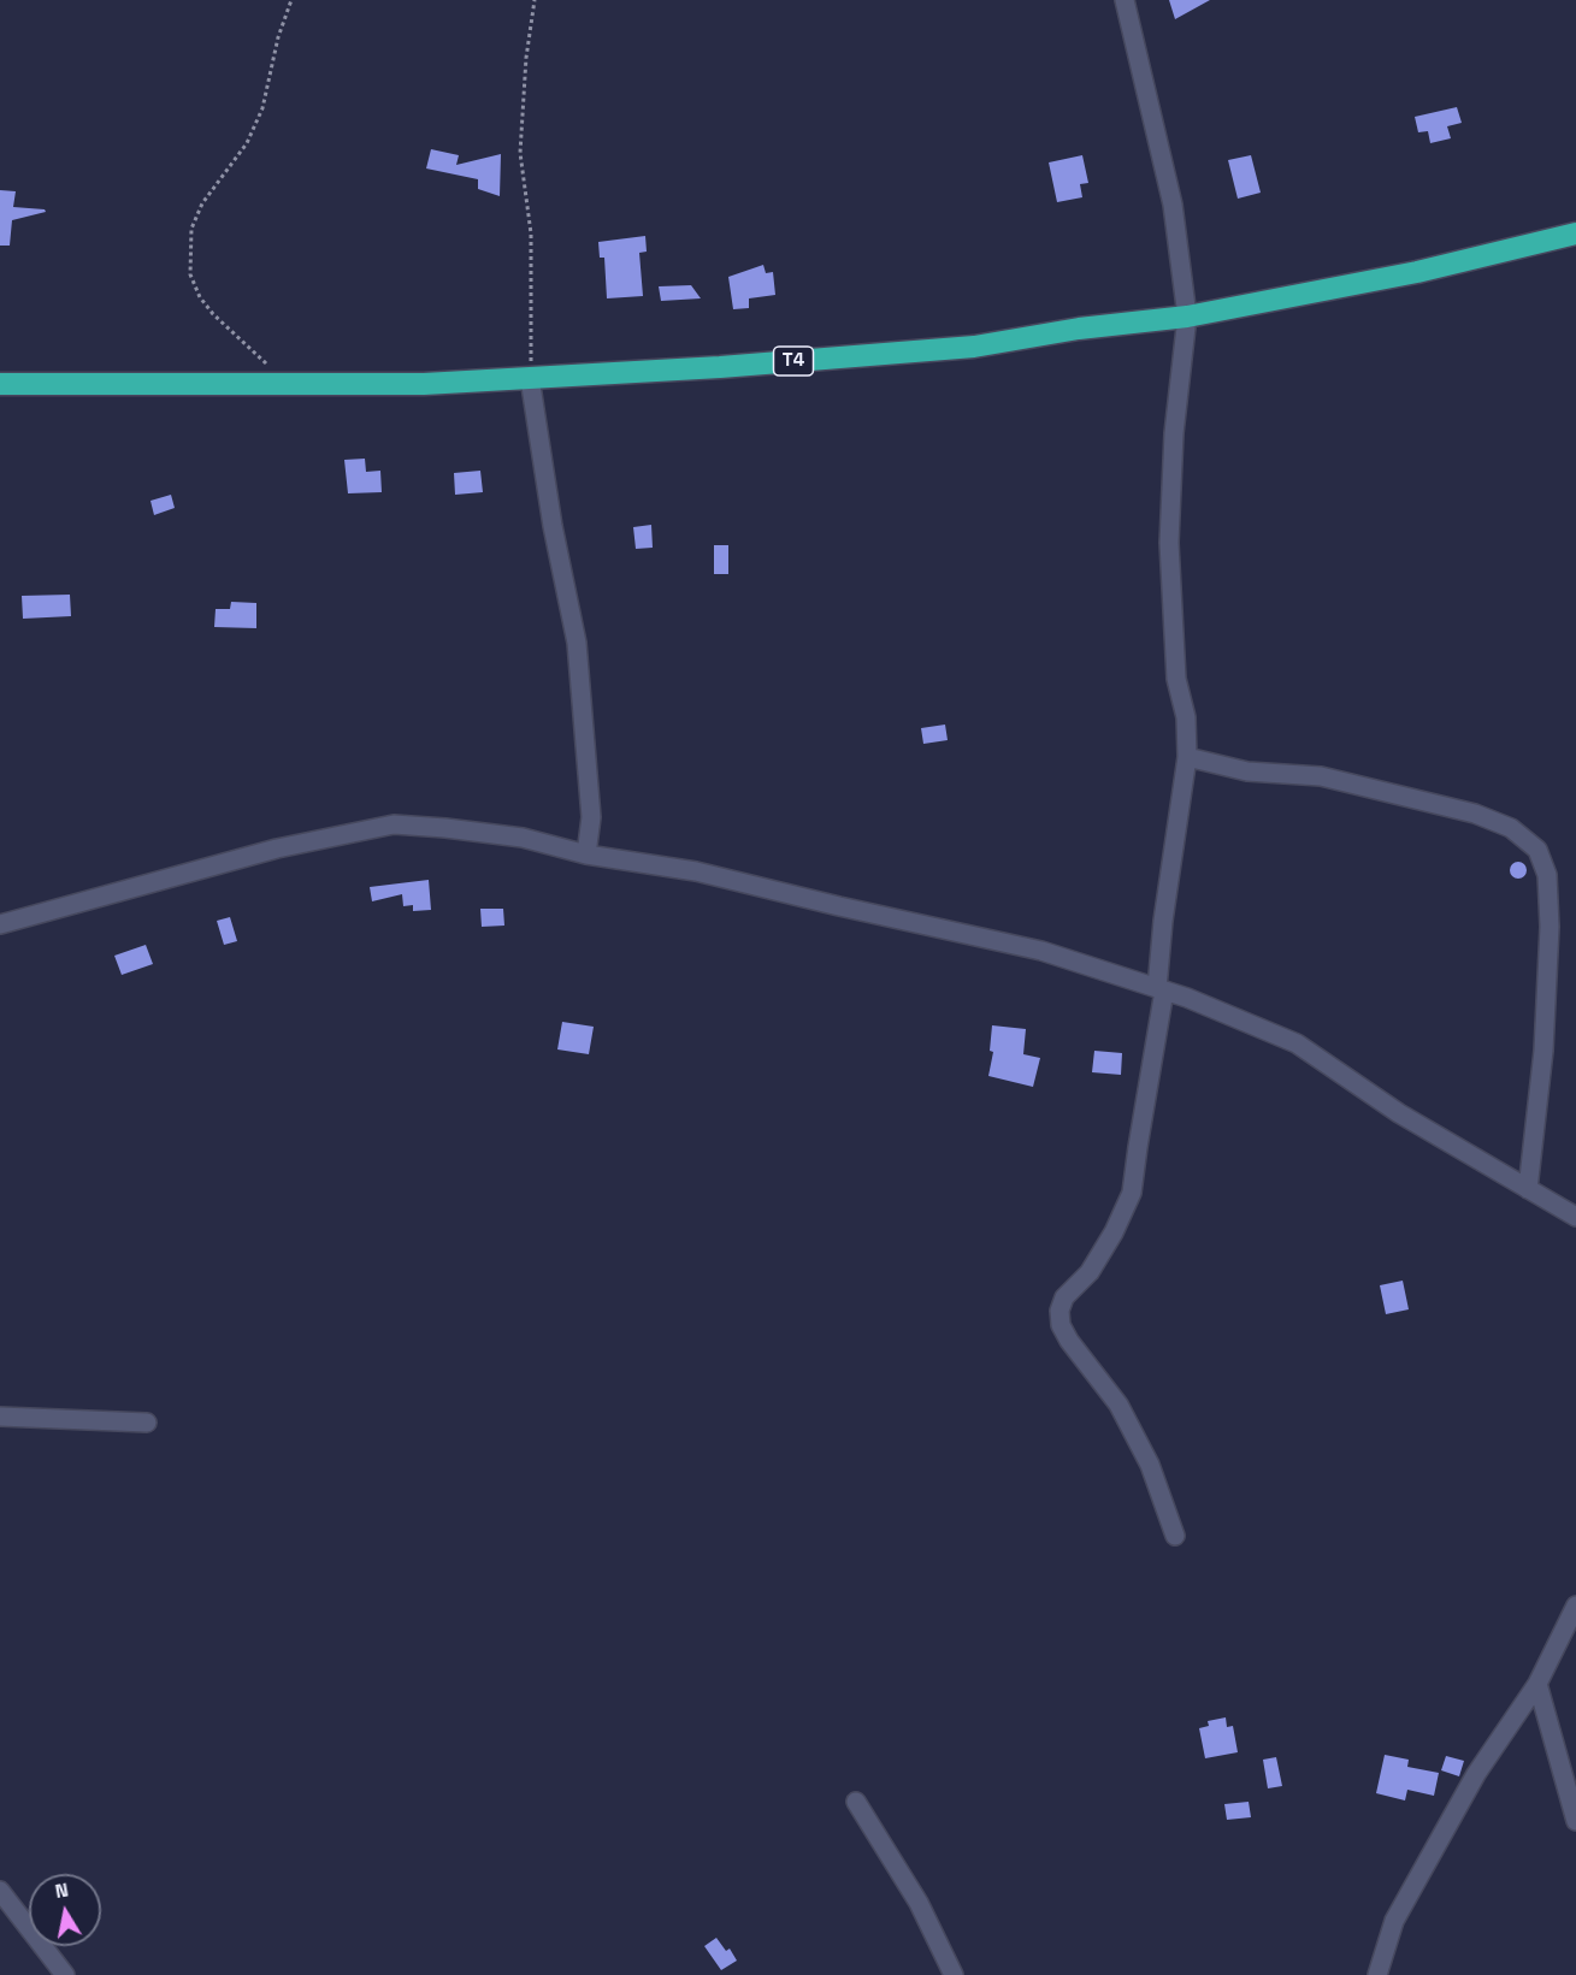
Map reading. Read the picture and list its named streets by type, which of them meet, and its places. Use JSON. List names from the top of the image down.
{
  "streets": {
    "highway": ["T4"]
  },
  "north": "top"
}
